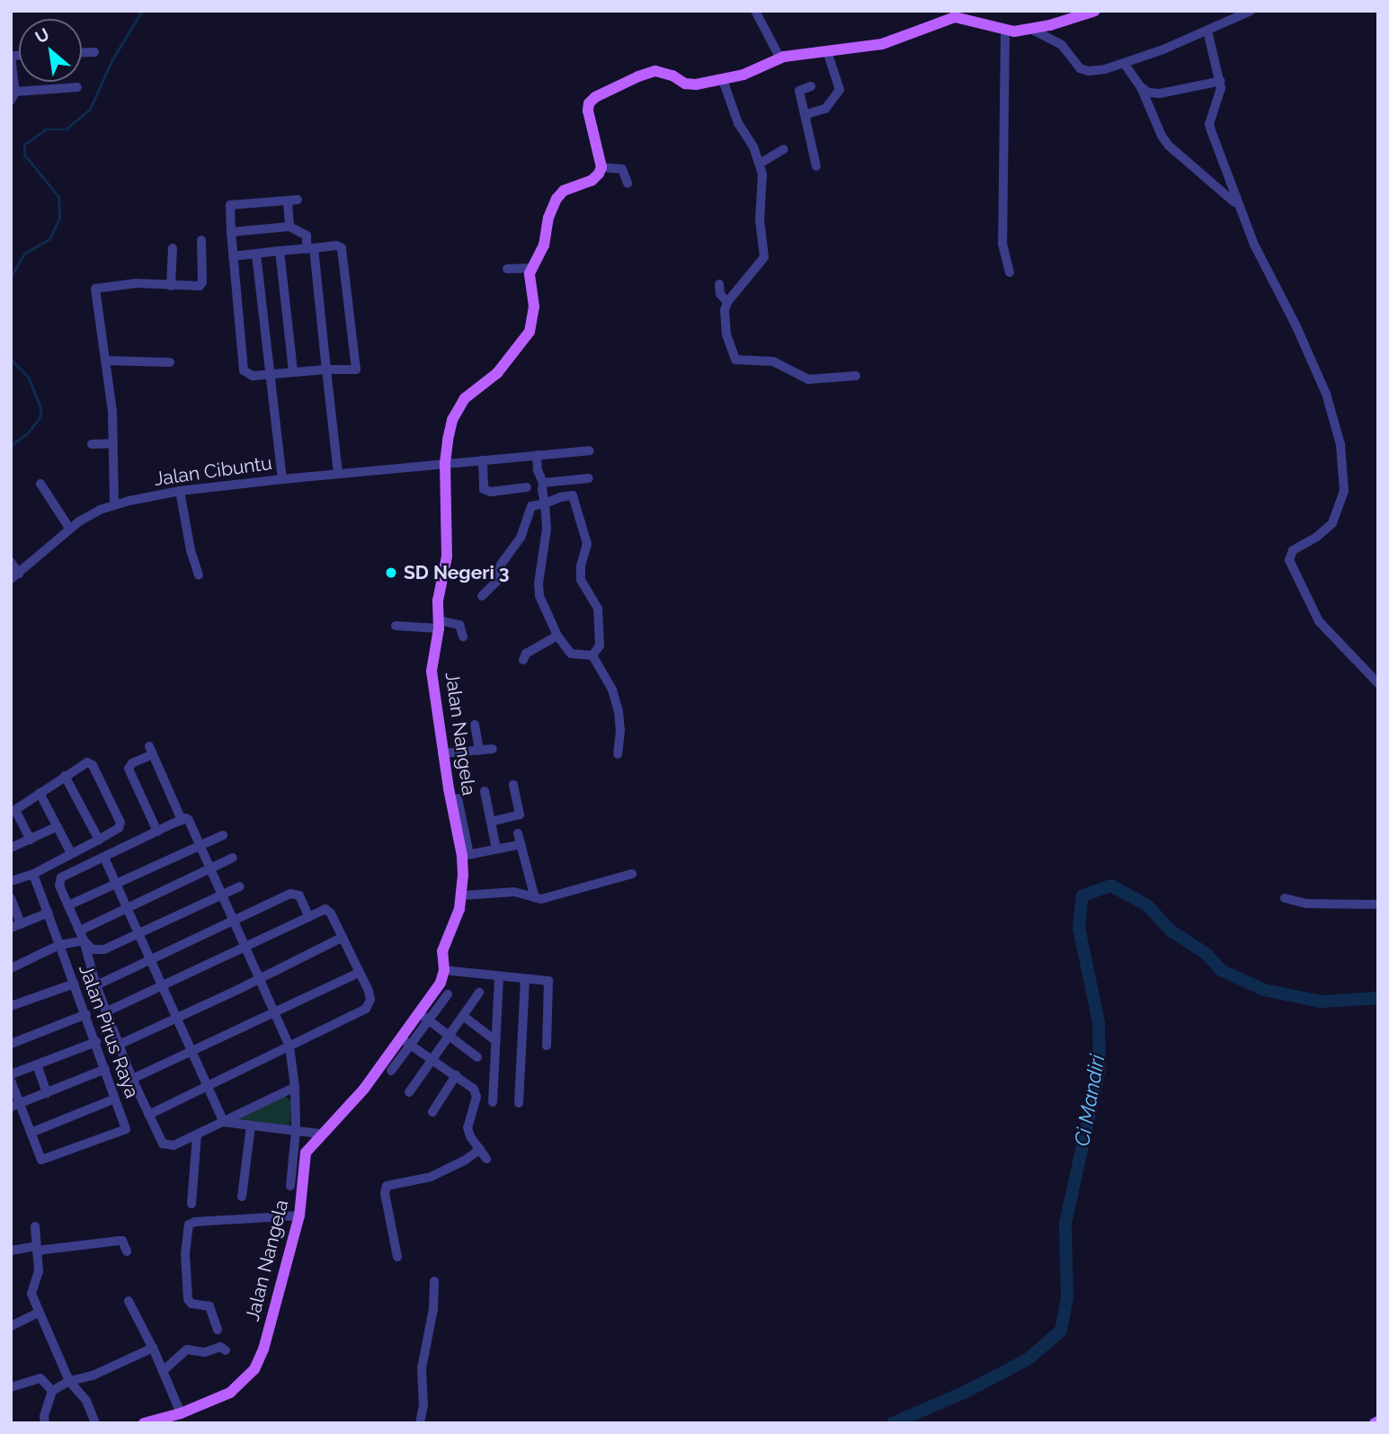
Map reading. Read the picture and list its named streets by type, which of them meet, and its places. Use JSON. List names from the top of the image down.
{
  "streets": {
    "main road": ["Jalan Nangela"],
    "street": ["Jalan Cibuntu", "Jalan Pirus Raya"]
  },
  "crossings": [
    ["Jalan Cibuntu", "Jalan Nangela"]
  ],
  "water": ["Ci Mandiri"],
  "places": ["SD Negeri 3"],
  "north": "top left"
}
